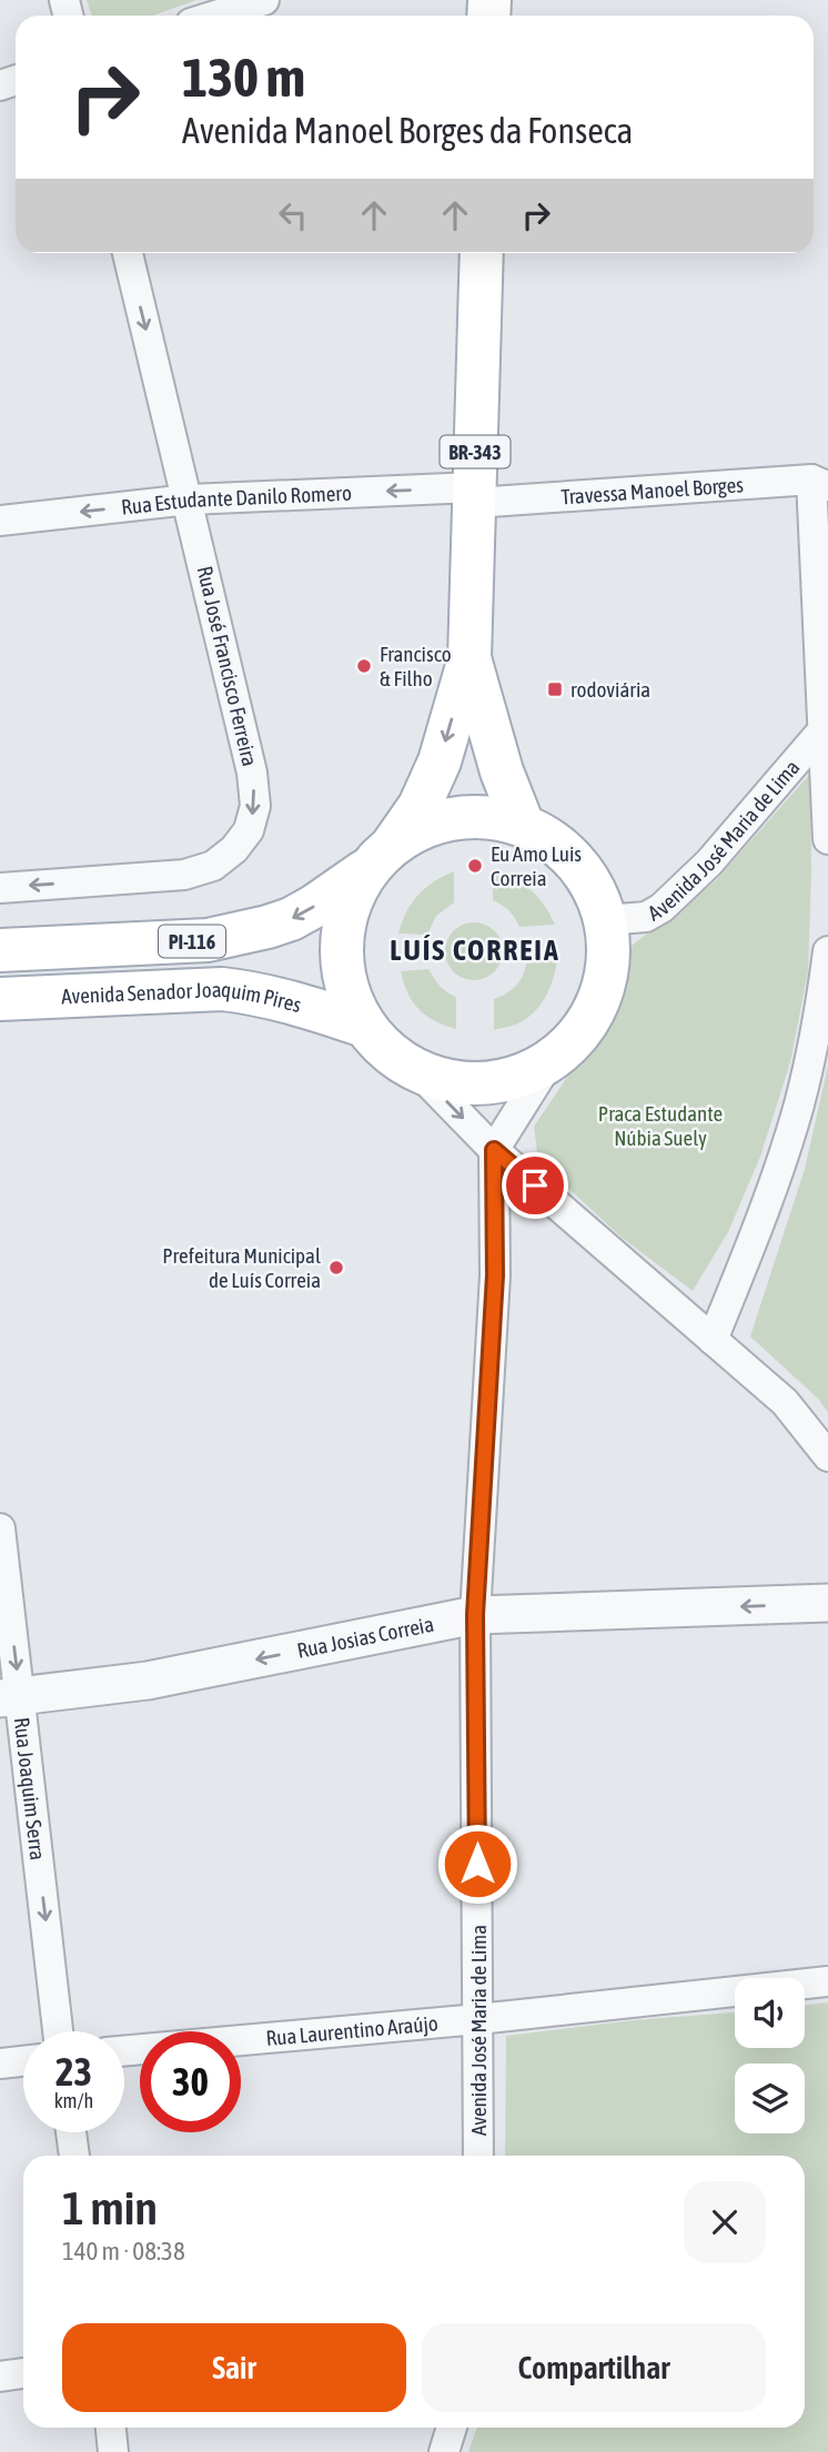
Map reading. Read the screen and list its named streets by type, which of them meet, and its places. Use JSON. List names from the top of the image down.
{
  "streets": {
    "main road": ["BR-343", "PI-116", "Avenida Senador Joaquim Pires"],
    "street": [
      "Travessa Manoel Borges",
      "Rua Estudante Danilo Romero",
      "Rua José Francisco Ferreira",
      "Avenida José Maria de Lima",
      "Rua Josias Correia",
      "Rua Joaquim Serra",
      "Rua Laurentino Araújo"
    ]
  },
  "crossings": [
    ["BR-343", "Travessa Manoel Borges"],
    ["BR-343", "Rua Estudante Danilo Romero"],
    ["Travessa Manoel Borges", "Rua Estudante Danilo Romero"],
    ["Rua Estudante Danilo Romero", "Rua José Francisco Ferreira"],
    ["Avenida José Maria de Lima", "PI-116"],
    ["Avenida José Maria de Lima", "Avenida Senador Joaquim Pires"],
    ["Avenida José Maria de Lima", "Rua Josias Correia"],
    ["Avenida José Maria de Lima", "Rua Laurentino Araújo"],
    ["PI-116", "Avenida Senador Joaquim Pires"],
    ["Rua Josias Correia", "Rua Joaquim Serra"]
  ],
  "one_way": ["Rua Estudante Danilo Romero", "Rua Josias Correia", "Rua Joaquim Serra"],
  "districts": ["LUÍS CORREIA"],
  "parks": ["Praca Estudante Núbia Suely"],
  "places": {
    "other": ["Francisco & Filho", "Eu Amo Luis Correia", "Prefeitura Municipal de Luís Correia"],
    "transit": ["rodoviária"]
  },
  "page": {
    "turn": ["130 m", "Avenida Manoel Borges da Fonseca"],
    "speed": "23 km/h",
    "limit": "30",
    "heading": ["1 min", "140 m · 08:38"],
    "buttons": ["Sair", "Compartilhar"]
  }
}
